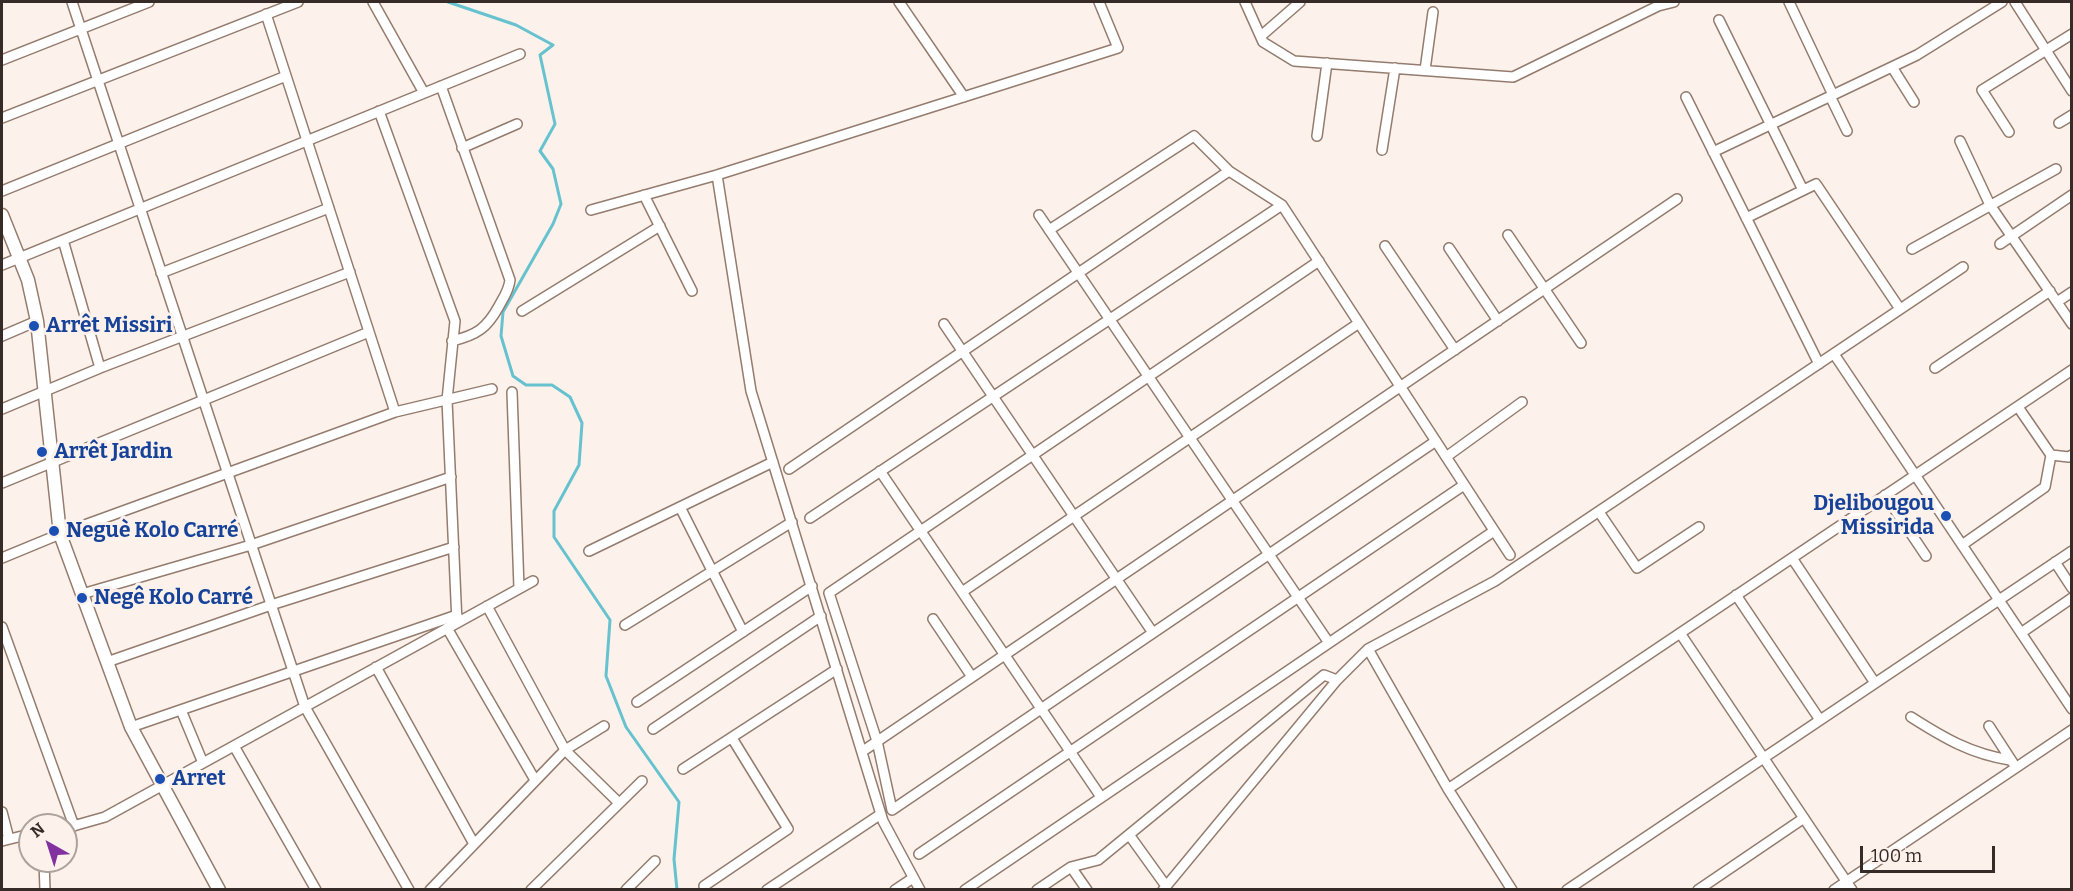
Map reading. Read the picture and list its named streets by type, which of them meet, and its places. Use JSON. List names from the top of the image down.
{
  "places": [
    "Arrêt Missiri",
    "Arrêt Jardin",
    "Djelibougou Missirida",
    "Neguè Kolo Carré",
    "Negê Kolo Carré",
    "Arret"
  ],
  "scale_bar": "100 m",
  "north": "top left"
}
